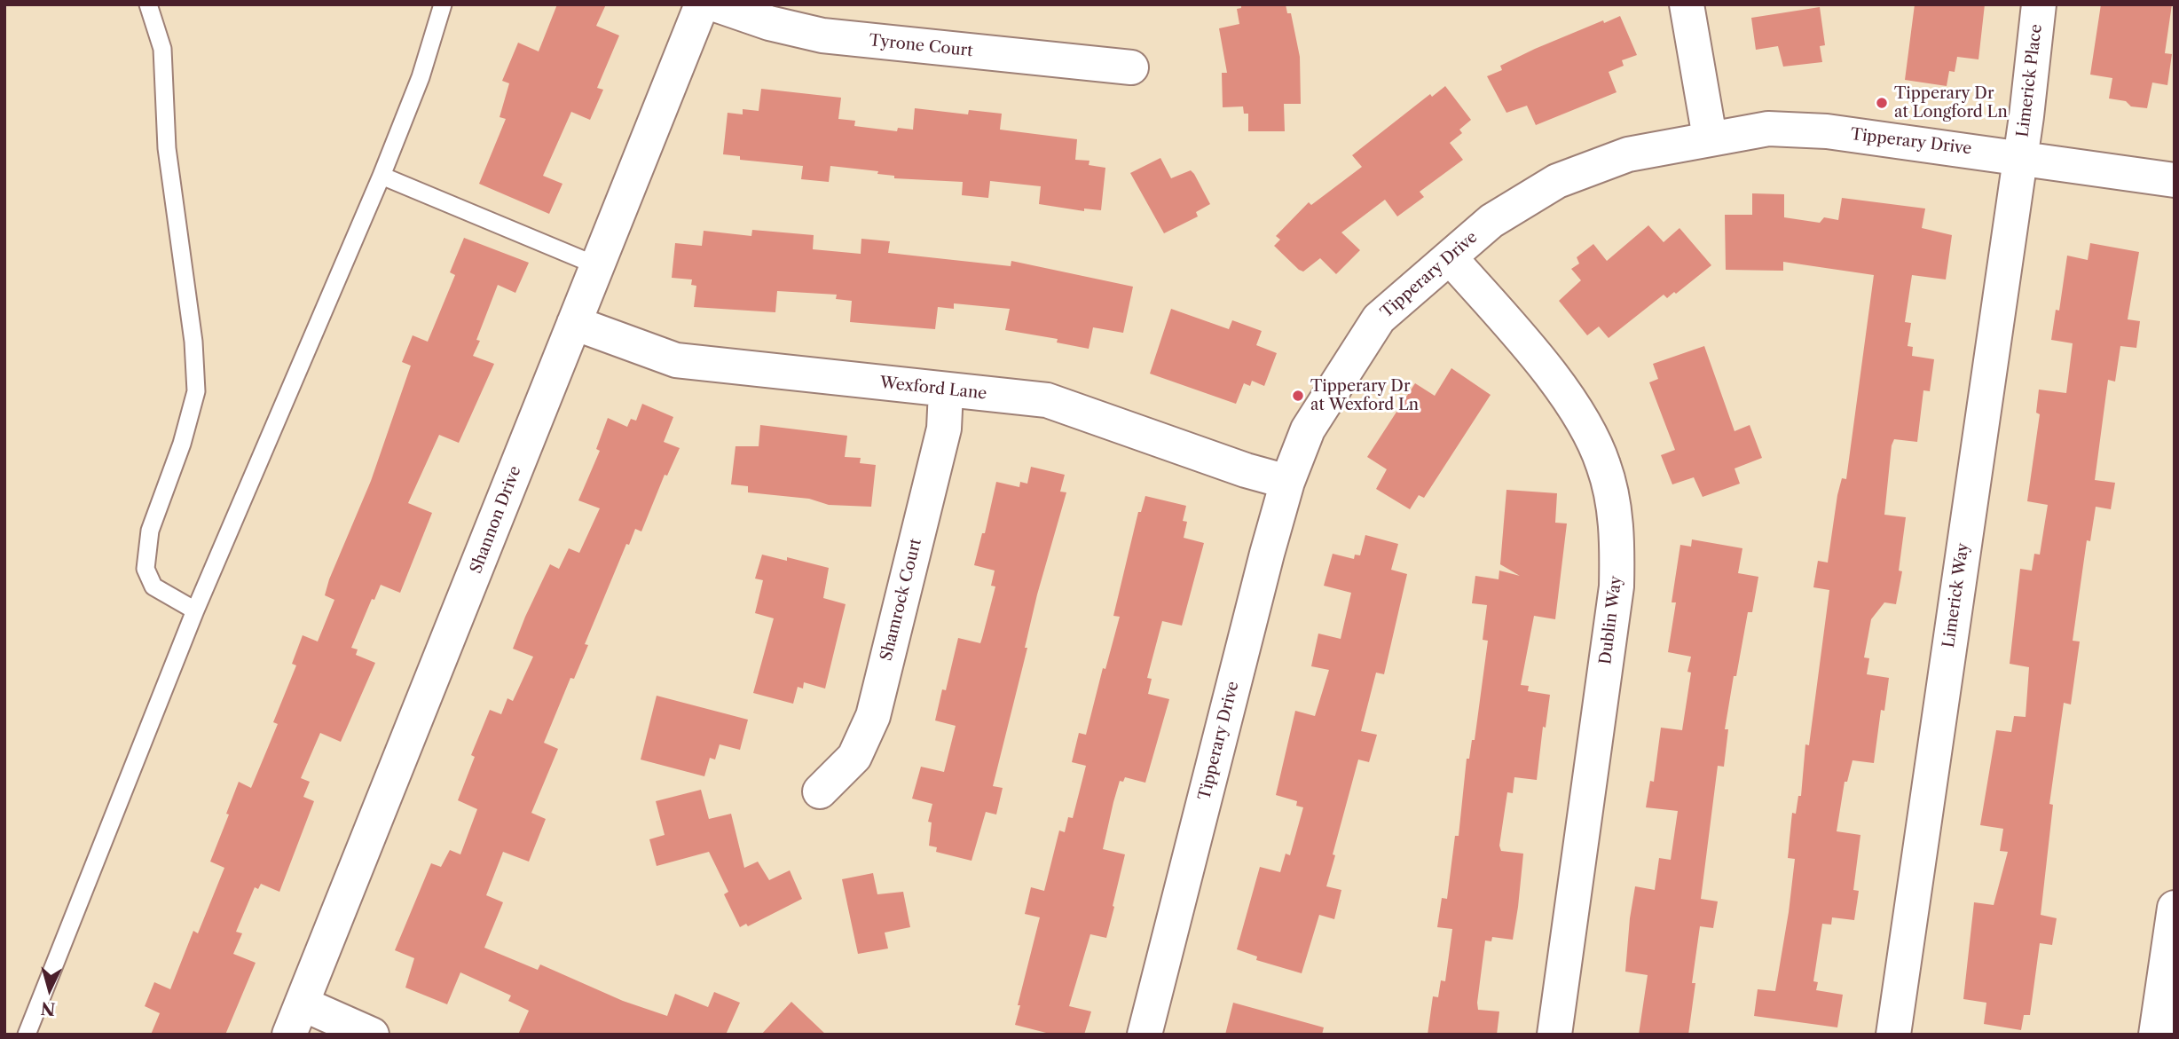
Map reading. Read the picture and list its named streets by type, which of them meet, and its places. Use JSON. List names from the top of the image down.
{
  "streets": {
    "street": [
      "Tyrone Court",
      "Limerick Place",
      "Tipperary Drive",
      "Wexford Lane",
      "Shannon Drive",
      "Limerick Way",
      "Shamrock Court",
      "Dublin Way"
    ]
  },
  "crossings": [
    ["Limerick Place", "Tipperary Drive"],
    ["Limerick Place", "Limerick Way"],
    ["Tipperary Drive", "Wexford Lane"],
    ["Tipperary Drive", "Limerick Way"],
    ["Tipperary Drive", "Dublin Way"],
    ["Wexford Lane", "Shannon Drive"],
    ["Wexford Lane", "Shamrock Court"]
  ],
  "places": ["Tipperary Dr at Longford Ln", "Tipperary Dr at Wexford Ln"],
  "north": "bottom"
}
